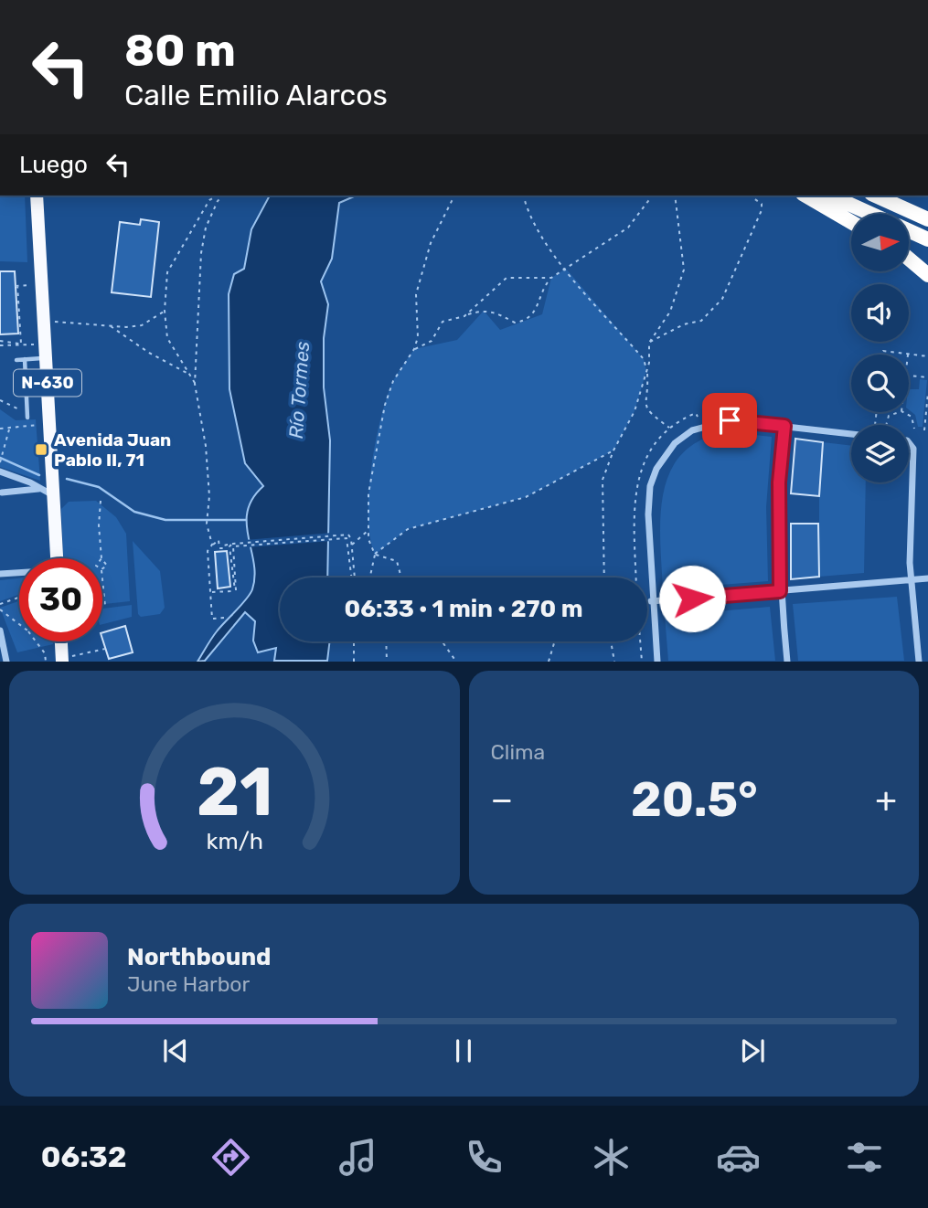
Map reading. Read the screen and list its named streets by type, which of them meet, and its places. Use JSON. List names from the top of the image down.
{
  "streets": {
    "highway": ["N-630"]
  },
  "water": ["Río Tormes"],
  "places": {
    "transit": ["Avenida Juan Pablo II, 71"]
  },
  "north": "right",
  "page": {
    "turn": ["80 m", "Calle Emilio Alarcos"],
    "then": "Luego",
    "limit": "30",
    "trip": "06:33 · 1 min · 270 m",
    "tile": "Clima",
    "heat": ["−", "20.5°", "+"],
    "song": ["Northbound", "June Harbor"],
    "tabs": "06:32",
    "gauge": ["21", "km/h"]
  }
}
